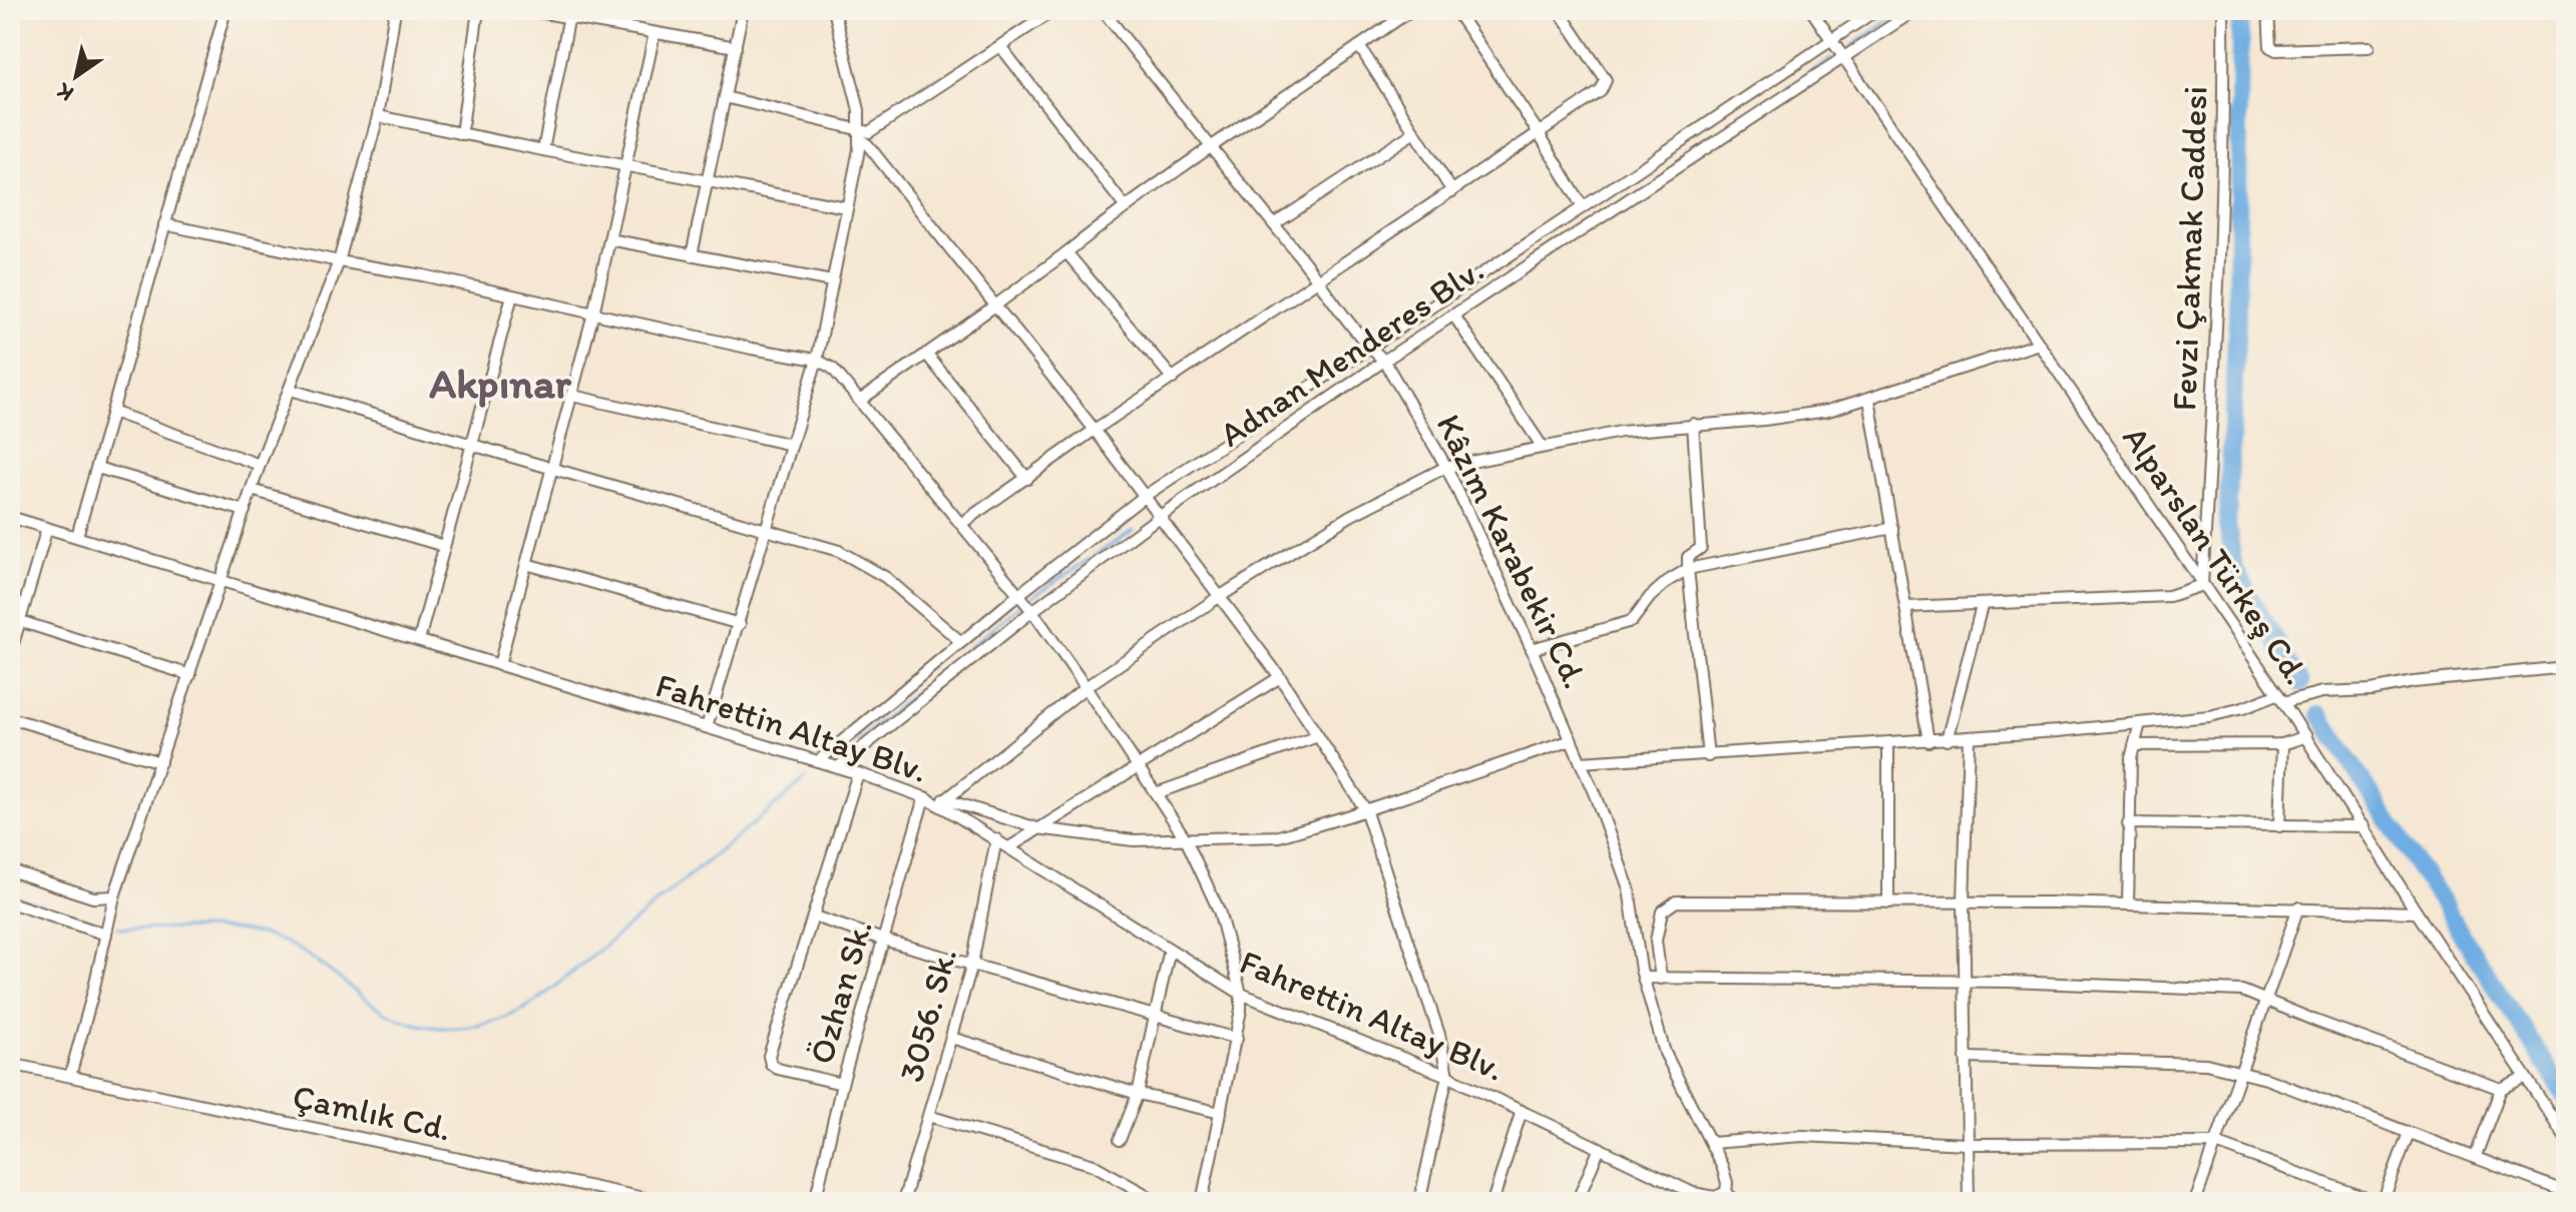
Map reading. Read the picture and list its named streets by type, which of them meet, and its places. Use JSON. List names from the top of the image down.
{
  "streets": {
    "street": [
      "Fevzi Çakmak Caddesi",
      "Adnan Menderes Blv.",
      "Kâzım Karabekir Cd.",
      "Alparslan Türkeş Cd.",
      "Fahrettin Altay Blv.",
      "Özhan Sk.",
      "3056. Sk.",
      "Çamlık Cd."
    ]
  },
  "crossings": [
    ["Fevzi Çakmak Caddesi", "Alparslan Türkeş Cd."],
    ["Adnan Menderes Blv.", "Kâzım Karabekir Cd."],
    ["Adnan Menderes Blv.", "Alparslan Türkeş Cd."],
    ["Adnan Menderes Blv.", "Fahrettin Altay Blv."],
    ["Kâzım Karabekir Cd.", "Fahrettin Altay Blv."],
    ["Fahrettin Altay Blv.", "Özhan Sk."],
    ["Fahrettin Altay Blv.", "3056. Sk."]
  ],
  "districts": ["Akpınar"],
  "north": "bottom left"
}
